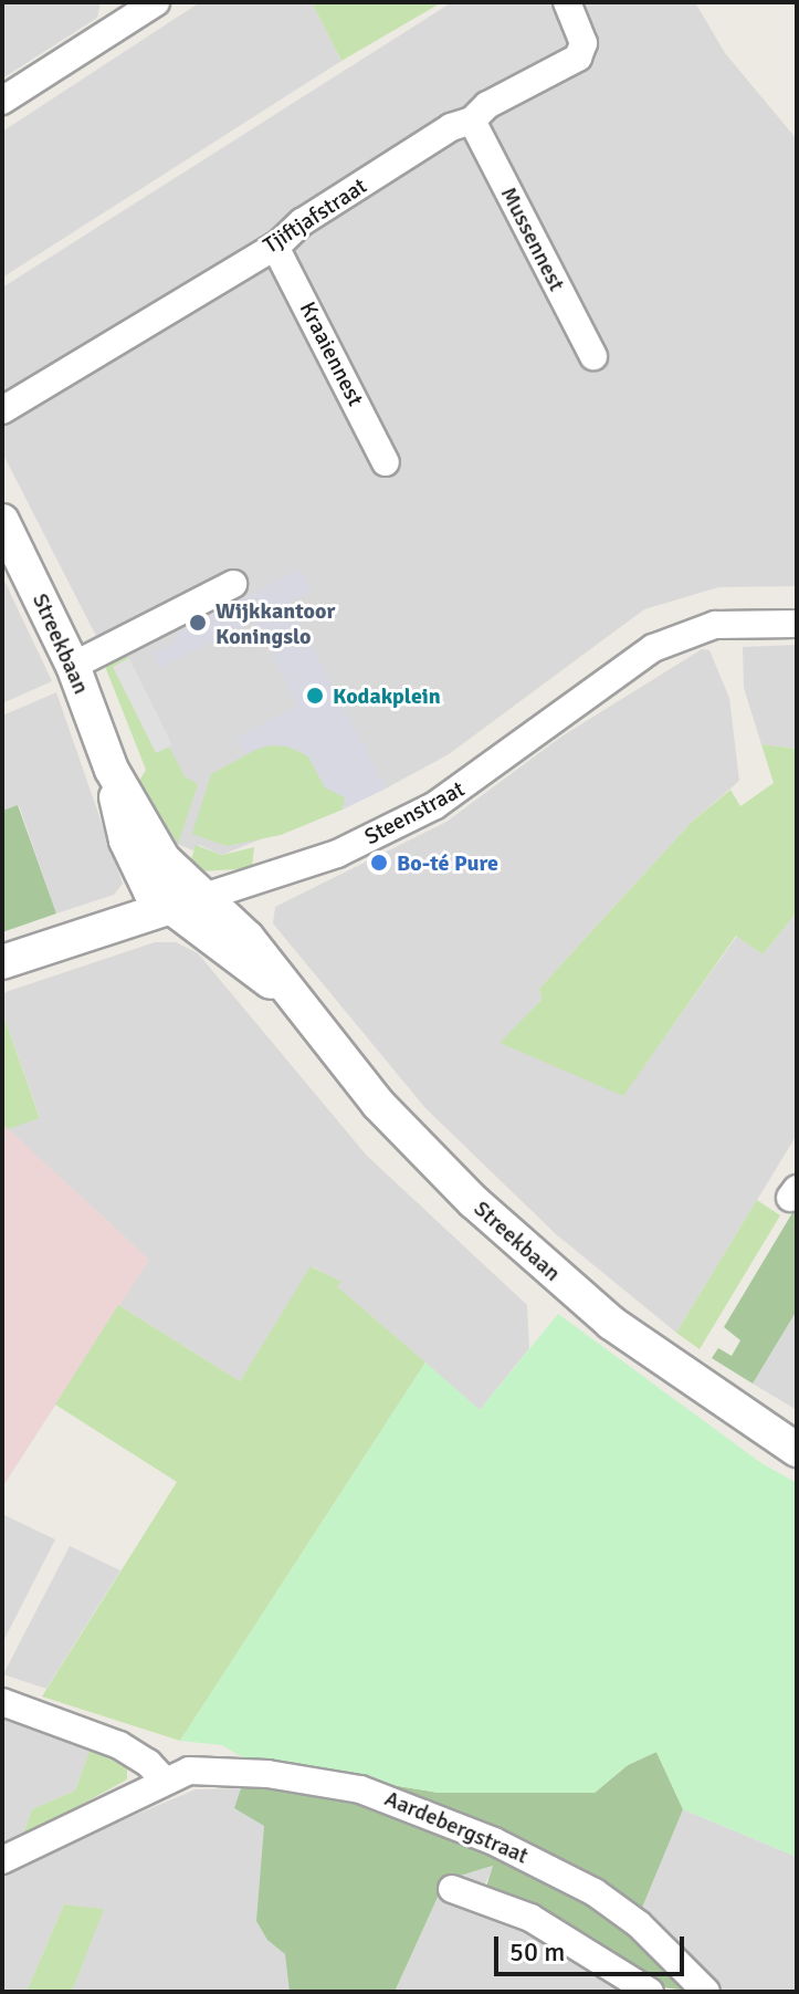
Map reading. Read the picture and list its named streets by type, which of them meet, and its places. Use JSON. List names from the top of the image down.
{
  "streets": {
    "street": [
      "Tjiftjafstraat",
      "Mussennest",
      "Kraaiennest",
      "Streekbaan",
      "Steenstraat",
      "Aardebergstraat"
    ]
  },
  "crossings": [
    ["Tjiftjafstraat", "Mussennest"],
    ["Tjiftjafstraat", "Kraaiennest"],
    ["Streekbaan", "Steenstraat"]
  ],
  "places": ["Wijkkantoor Koningslo", "Kodakplein", "Bo-té Pure"],
  "scale_bar": "50 m"
}
